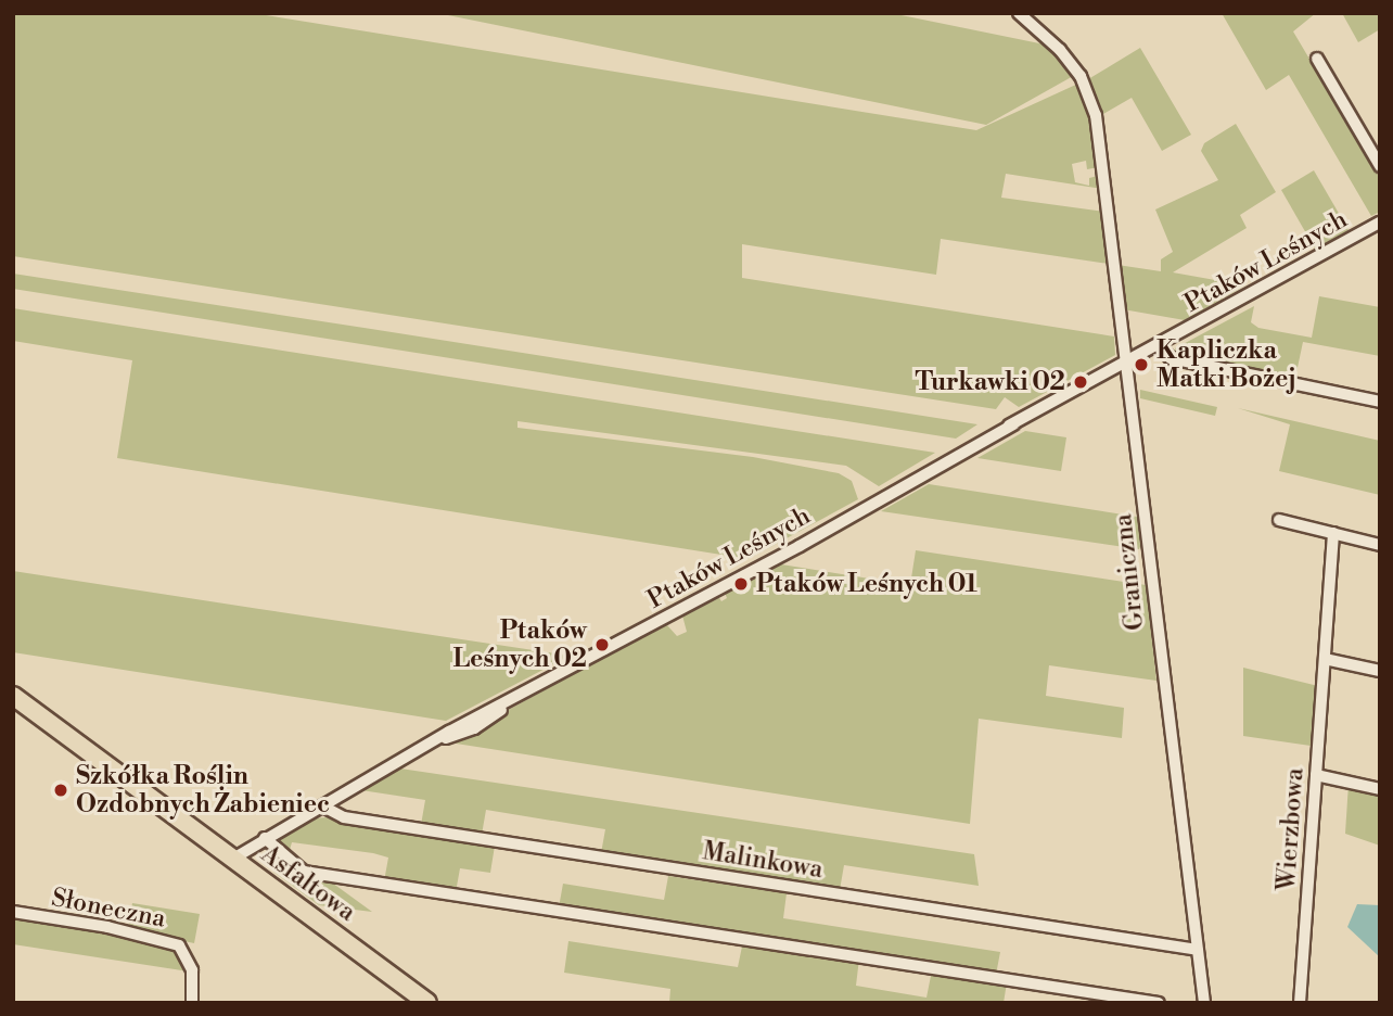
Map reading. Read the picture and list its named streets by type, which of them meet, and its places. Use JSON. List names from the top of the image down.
{
  "streets": {
    "main road": ["Asfaltowa"],
    "street": [
      "Ptaków Leśnych",
      "Graniczna",
      "Wierzbowa",
      "Malinkowa",
      "Słoneczna"
    ]
  },
  "crossings": [
    ["Ptaków Leśnych", "Graniczna"],
    ["Ptaków Leśnych", "Malinkowa"],
    ["Ptaków Leśnych", "Asfaltowa"],
    ["Graniczna", "Malinkowa"]
  ],
  "places": [
    "Kapliczka Matki Bożej",
    "Turkawki 02",
    "Ptaków Leśnych 01",
    "Ptaków Leśnych 02",
    "Szkółka Roślin Ozdobnych Żabieniec"
  ]
}
